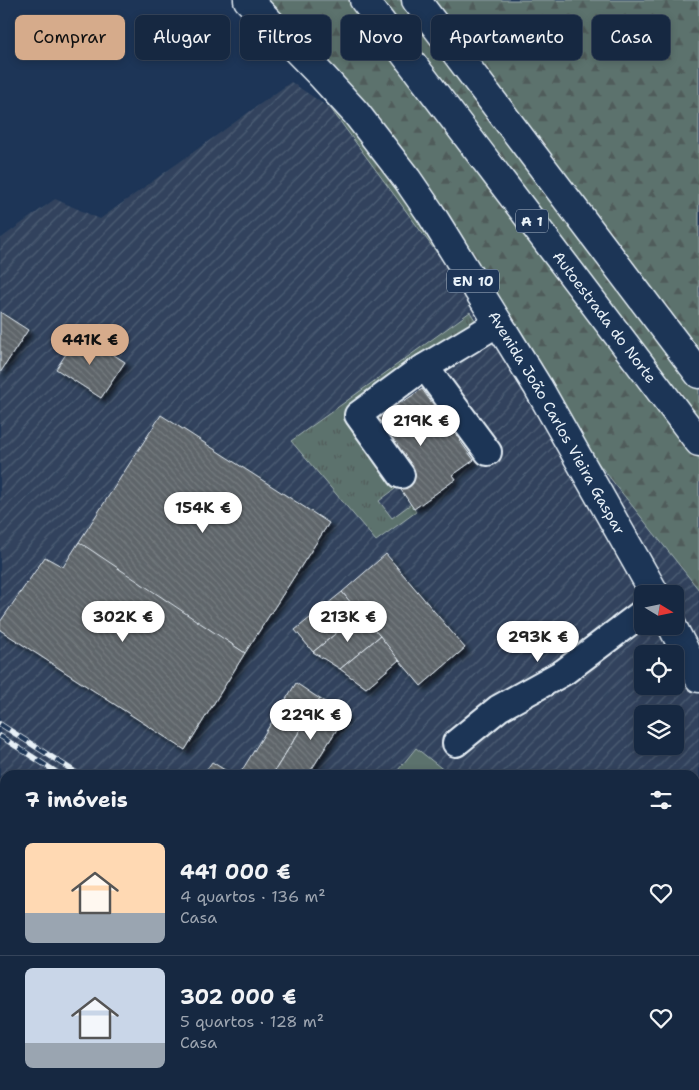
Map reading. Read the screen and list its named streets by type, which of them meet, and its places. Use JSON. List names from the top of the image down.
{
  "streets": {
    "main road": [
      "A 1",
      "EN 10",
      "Autoestrada do Norte",
      "Avenida João Carlos Vieira Gaspar"
    ]
  },
  "north": "right",
  "page": {
    "chip": [
      "Comprar",
      "Alugar",
      "Filtros",
      "Novo",
      "Apartamento",
      "Casa"
    ],
    "price": [
      "441K €",
      "219K €",
      "154K €",
      "302K €",
      "213K €",
      "293K €",
      "229K €"
    ],
    "heading": "7 imóveis",
    "list": [
      {
        "name": "441 000 €",
        "note": "4 quartos · 136 m² · Casa"
      },
      {
        "name": "302 000 €",
        "note": "5 quartos · 128 m² · Casa"
      }
    ]
  }
}
